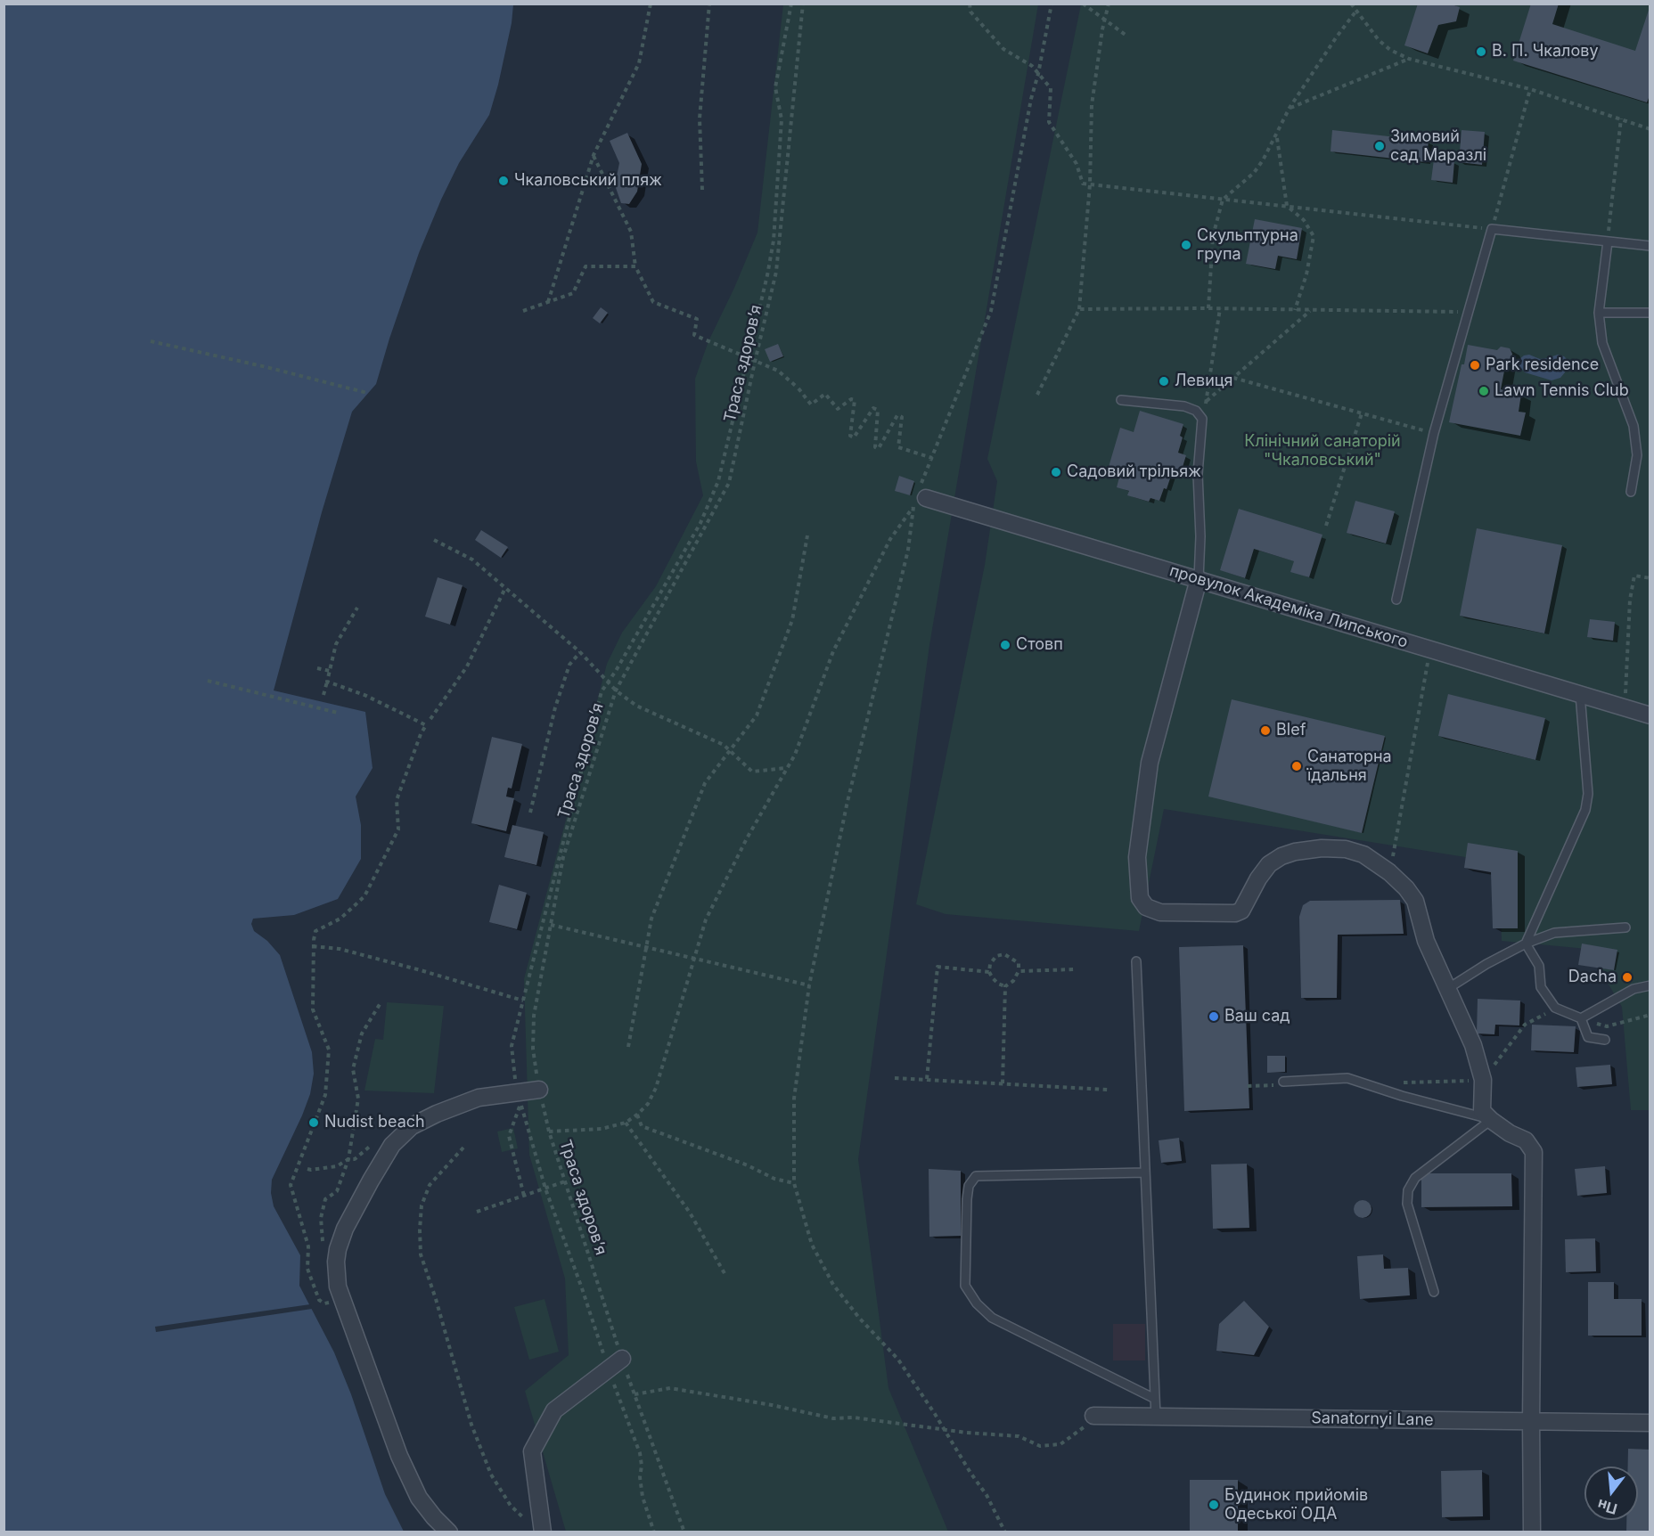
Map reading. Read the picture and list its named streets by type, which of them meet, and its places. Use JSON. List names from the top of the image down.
{
  "streets": {
    "street": ["провулок Академіка Липського", "Sanatornyi Lane"],
    "path": ["Траса здоров’я"]
  },
  "parks": ["Клінічний санаторій \"Чкаловський\""],
  "places": [
    "В. П. Чкалову",
    "Зимовий сад Маразлі",
    "Чкаловський пляж",
    "Скульптурна група",
    "Park residence",
    "Левиця",
    "Lawn Tennis Club",
    "Садовий трільяж",
    "Стовп",
    "Blef",
    "Санаторна їдальня",
    "Dacha",
    "Ваш сад",
    "Nudist beach",
    "Будинок прийомів Одеської ОДА"
  ],
  "north": "bottom"
}
